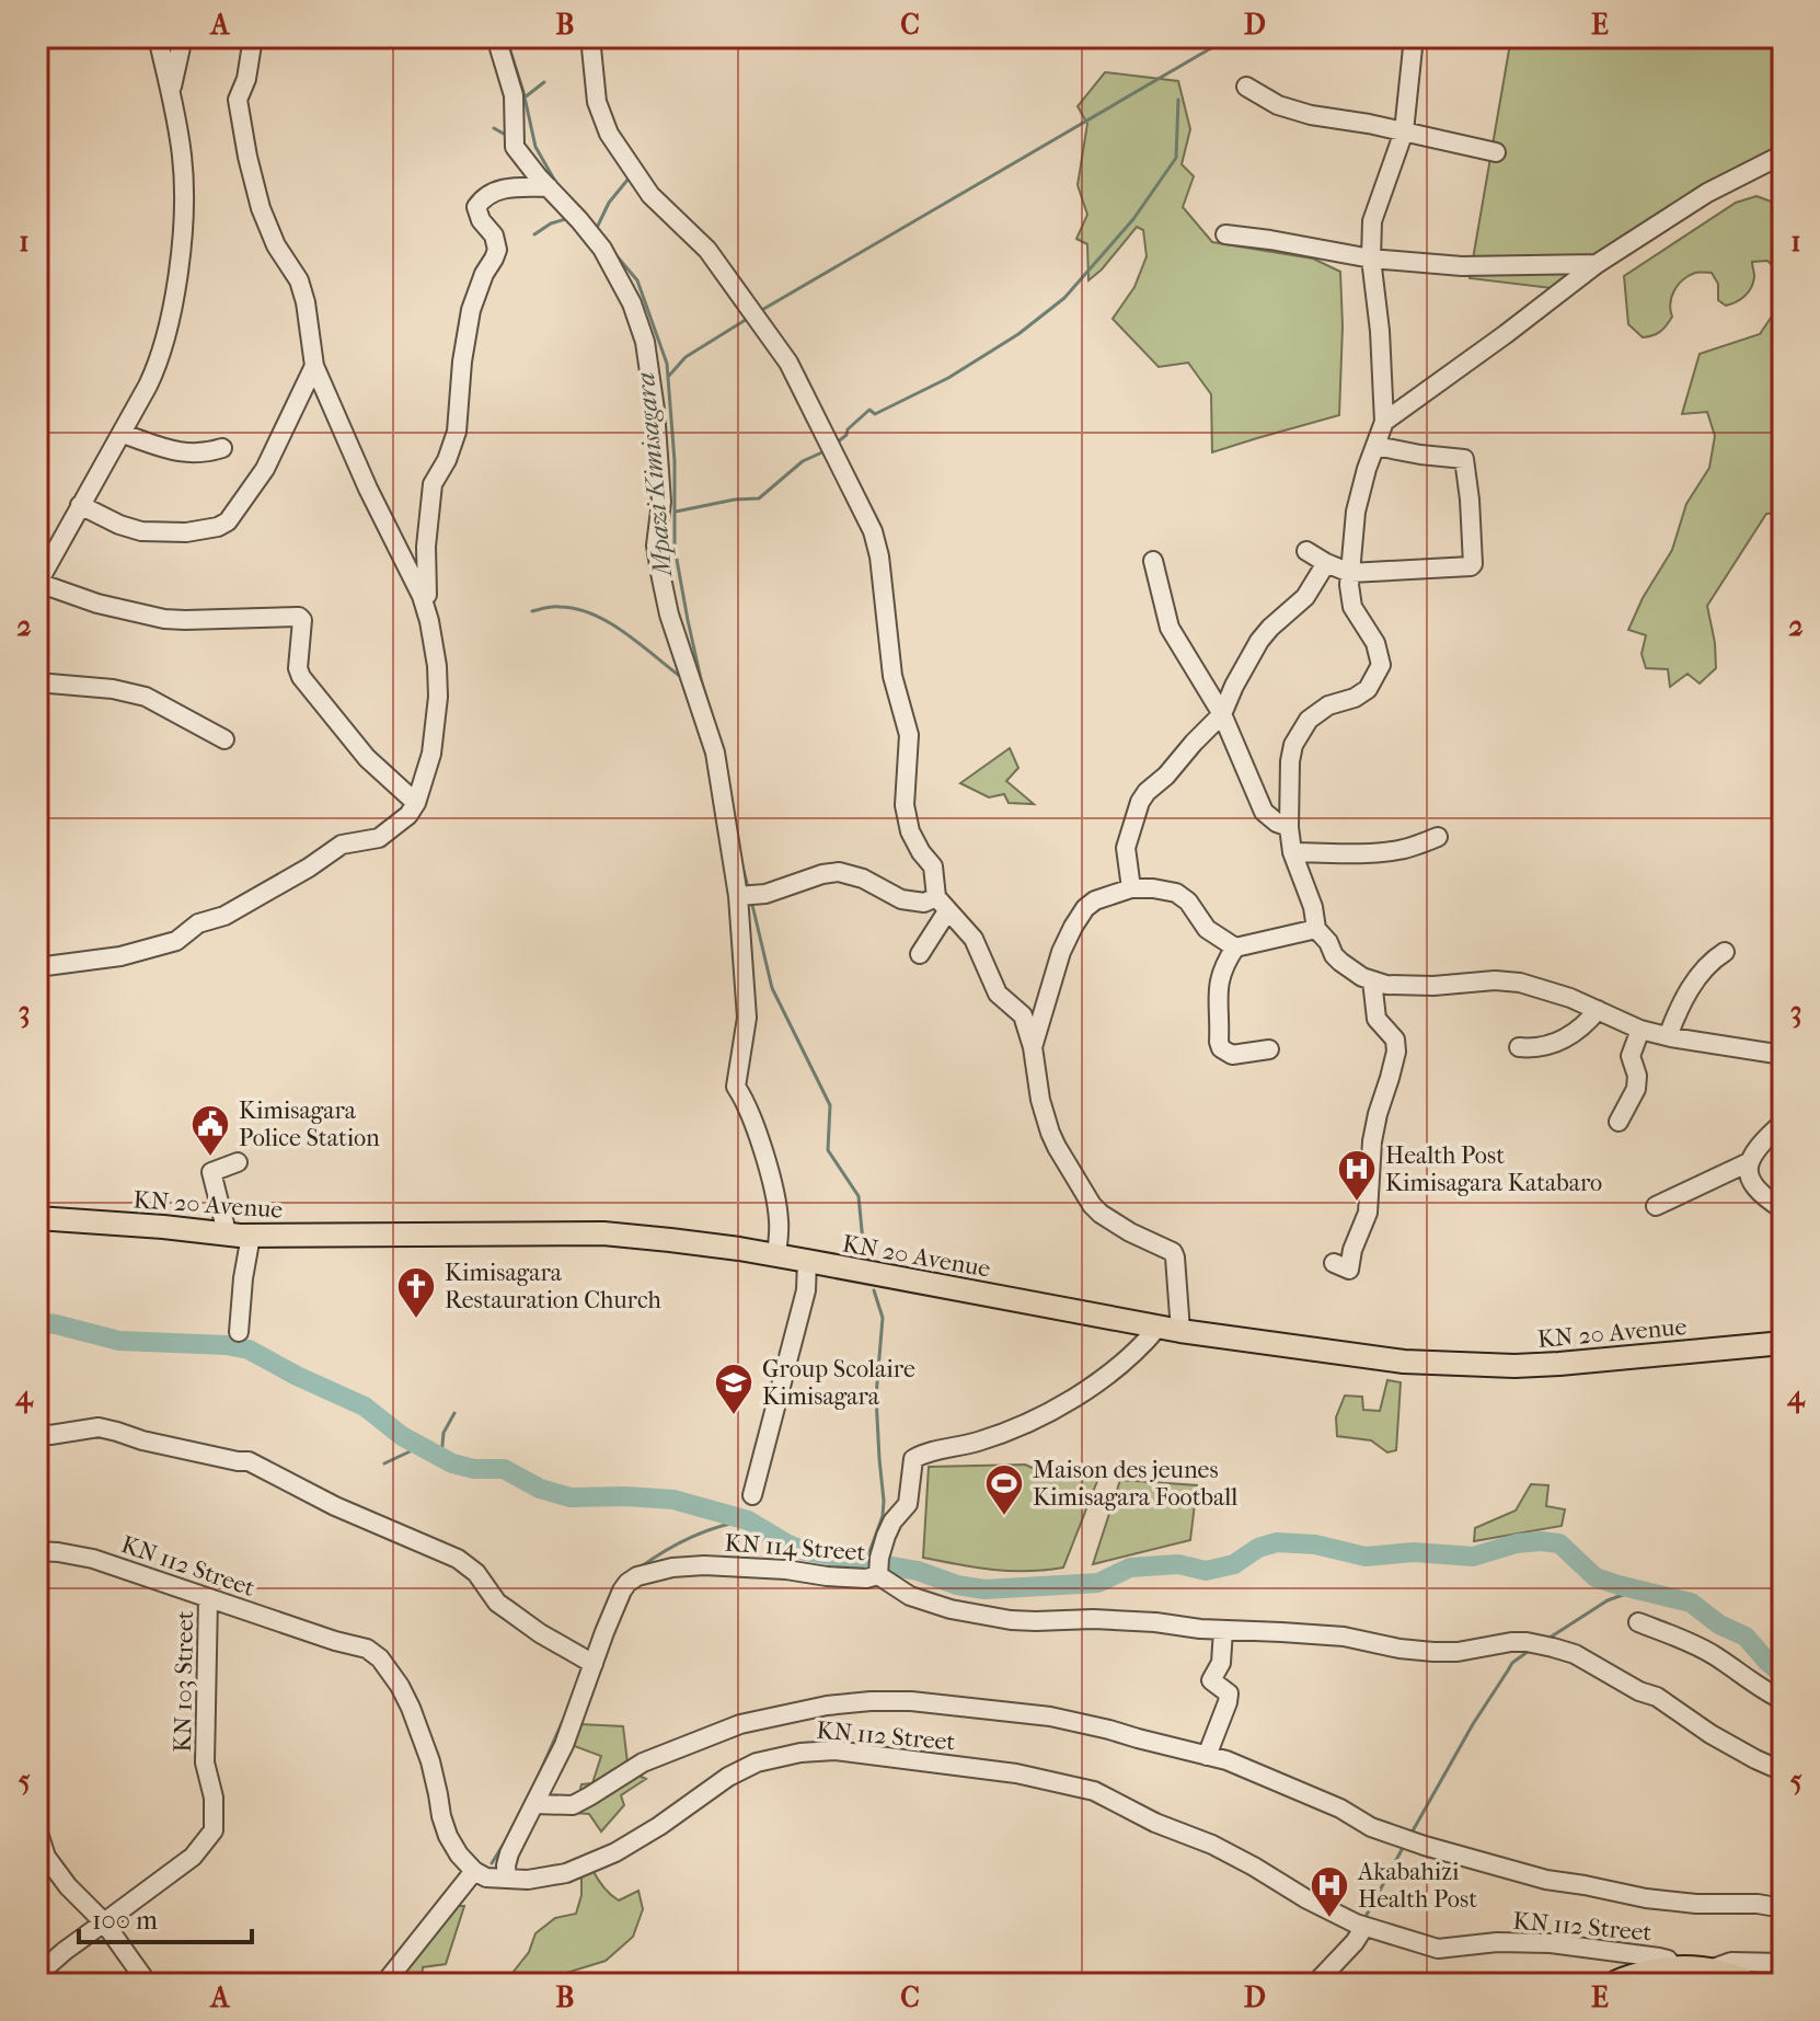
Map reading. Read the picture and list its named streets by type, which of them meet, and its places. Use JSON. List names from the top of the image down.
{
  "streets": {
    "main road": ["KN 20 Avenue"],
    "street": ["KN 114 Street", "KN 112 Street", "KN 103 Street"]
  },
  "crossings": [
    ["KN 20 Avenue", "KN 114 Street"],
    ["KN 114 Street", "KN 112 Street"],
    ["KN 112 Street", "KN 103 Street"]
  ],
  "water": ["Mpazi Kimisagara"],
  "places": {
    "public building": ["Kimisagara Police Station"],
    "hospital": ["Health Post Kimisagara Katabaro", "Akabahizi Health Post"],
    "church": ["Kimisagara Restauration Church"],
    "school or university": ["Group Scolaire Kimisagara"],
    "sports": ["Maison des jeunes Kimisagara Football"]
  },
  "scale_bar": "100 m",
  "grid": {
    "columns": [
      "A",
      "B",
      "C",
      "D",
      "E"
    ],
    "rows": [
      "1",
      "2",
      "3",
      "4",
      "5"
    ]
  }
}
